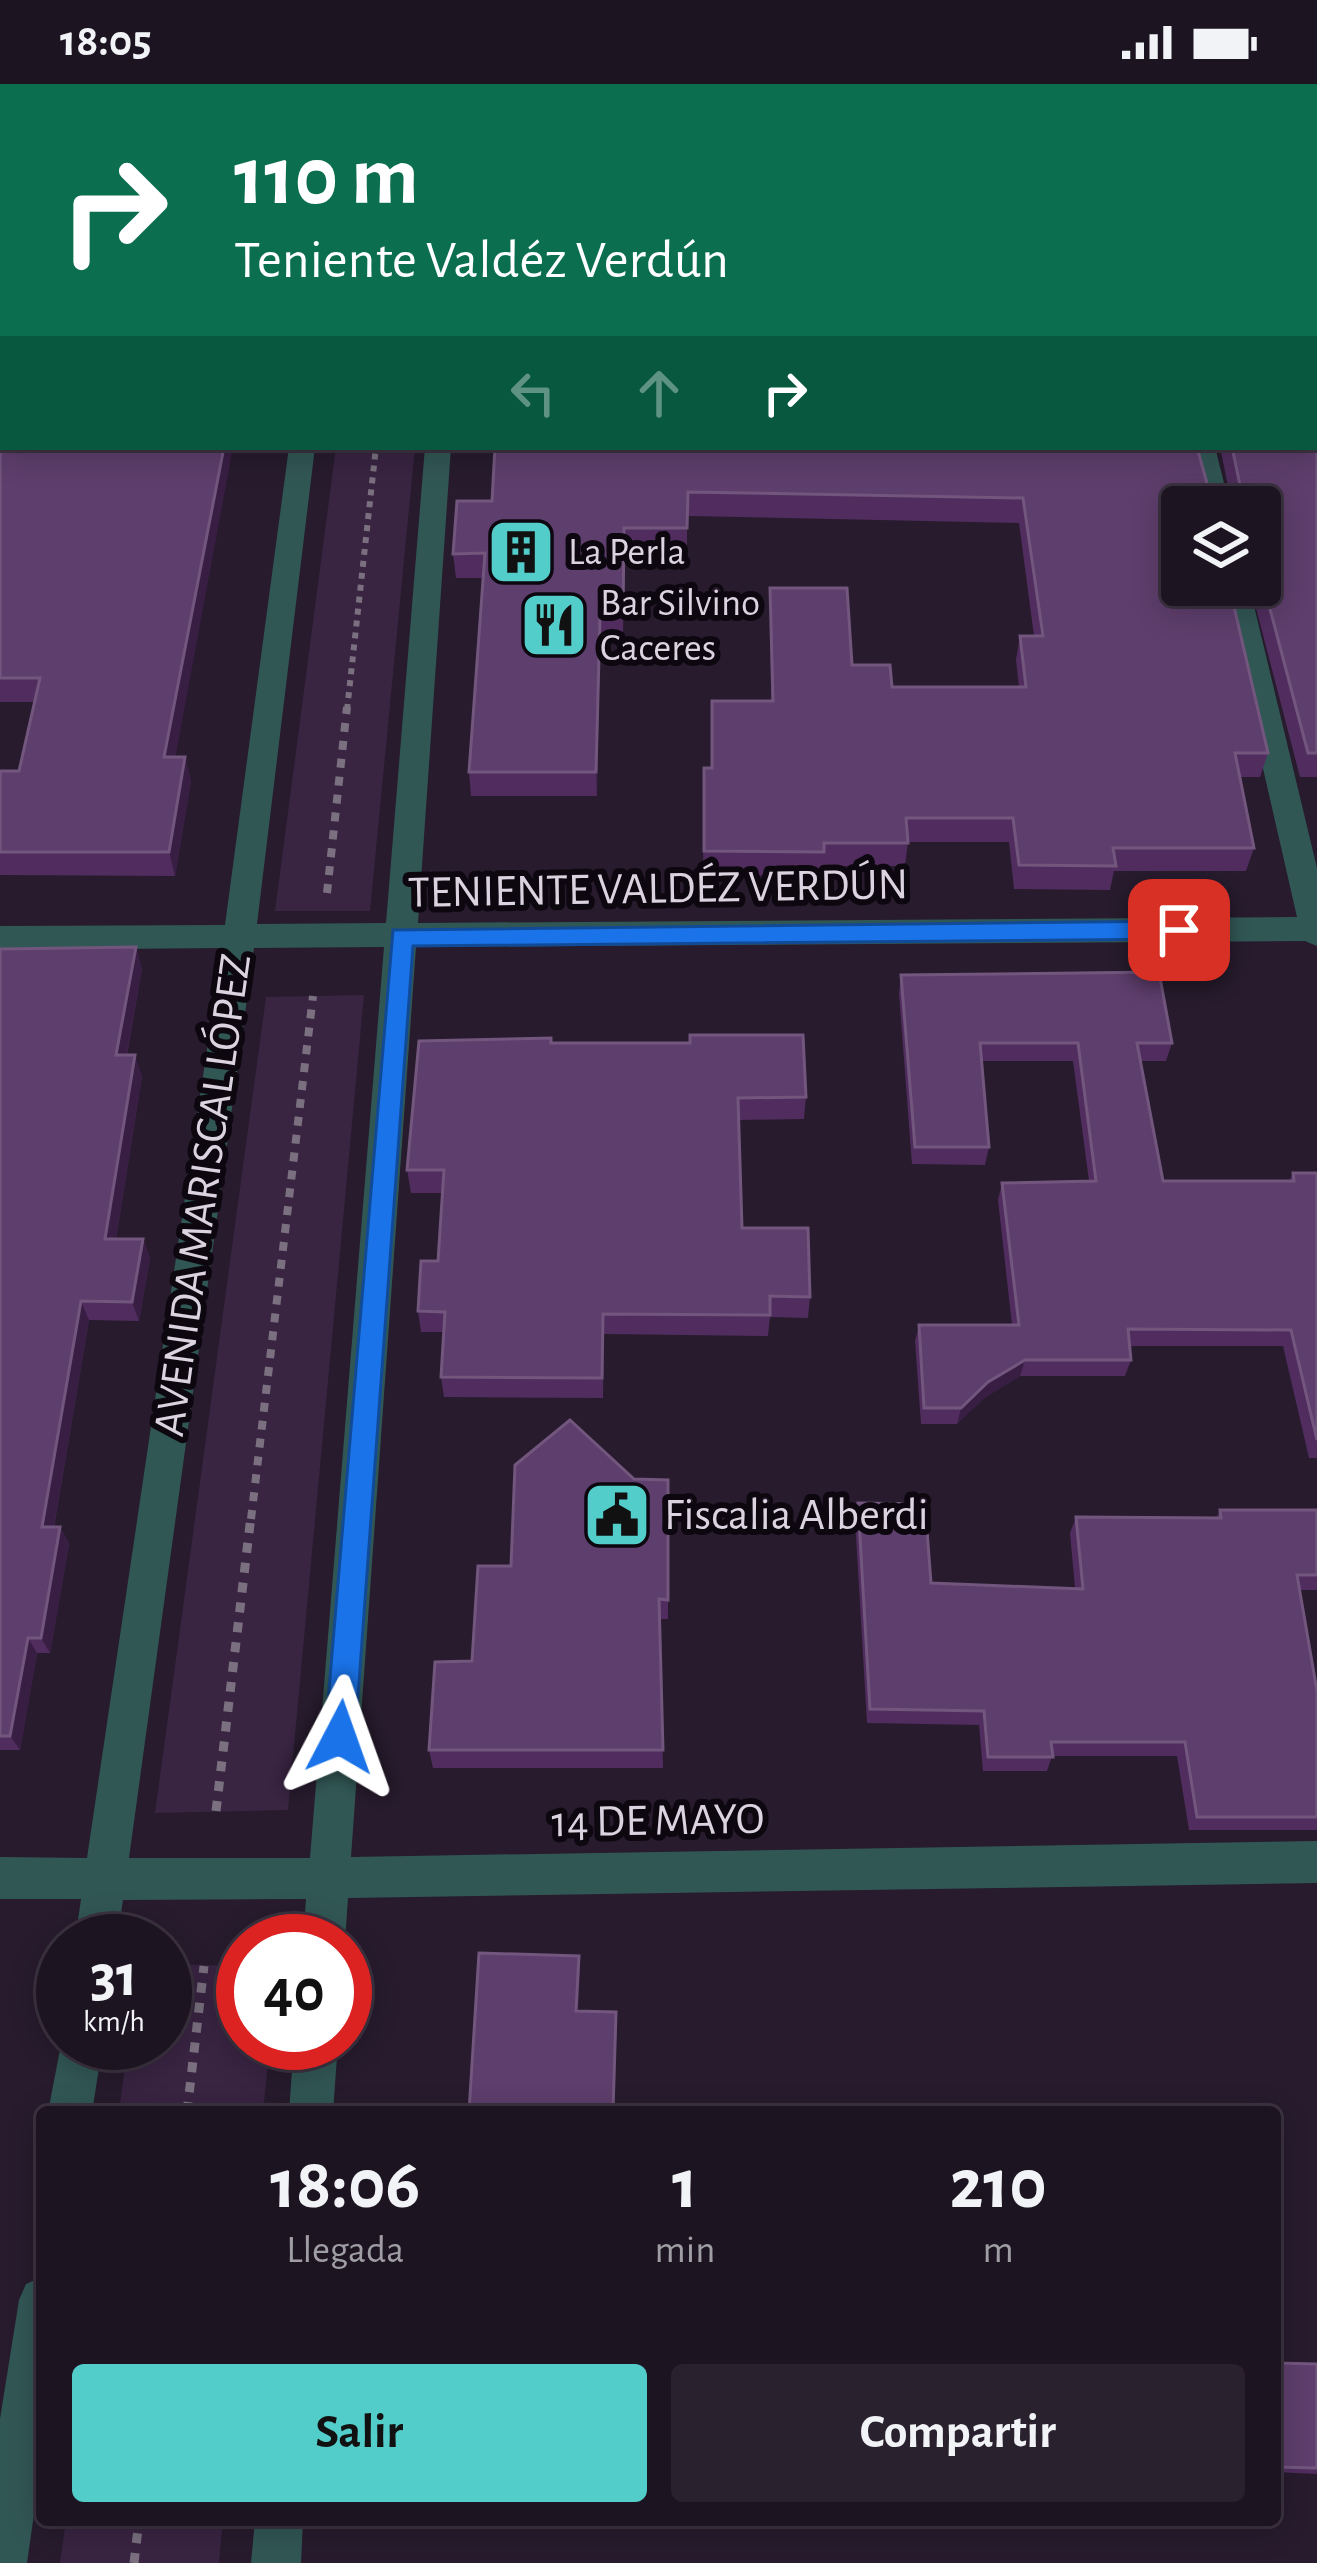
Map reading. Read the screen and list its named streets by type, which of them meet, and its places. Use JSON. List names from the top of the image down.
{
  "streets": {
    "street": ["TENIENTE VALDÉZ VERDÚN", "AVENIDA MARISCAL LÓPEZ", "14 DE MAYO"]
  },
  "crossings": [
    ["TENIENTE VALDÉZ VERDÚN", "AVENIDA MARISCAL LÓPEZ"],
    ["AVENIDA MARISCAL LÓPEZ", "14 DE MAYO"]
  ],
  "places": {
    "building": ["La Perla"],
    "restaurant": ["Bar Silvino Caceres"],
    "public building": ["Fiscalia Alberdi"]
  },
  "page": {
    "status": "18:05",
    "turn": ["110 m", "Teniente Valdéz Verdún"],
    "speed": "31 km/h",
    "limit": "40",
    "eta": [
      "18:06",
      "Llegada",
      "1",
      "min",
      "210",
      "m"
    ],
    "buttons": ["Salir", "Compartir"]
  }
}
